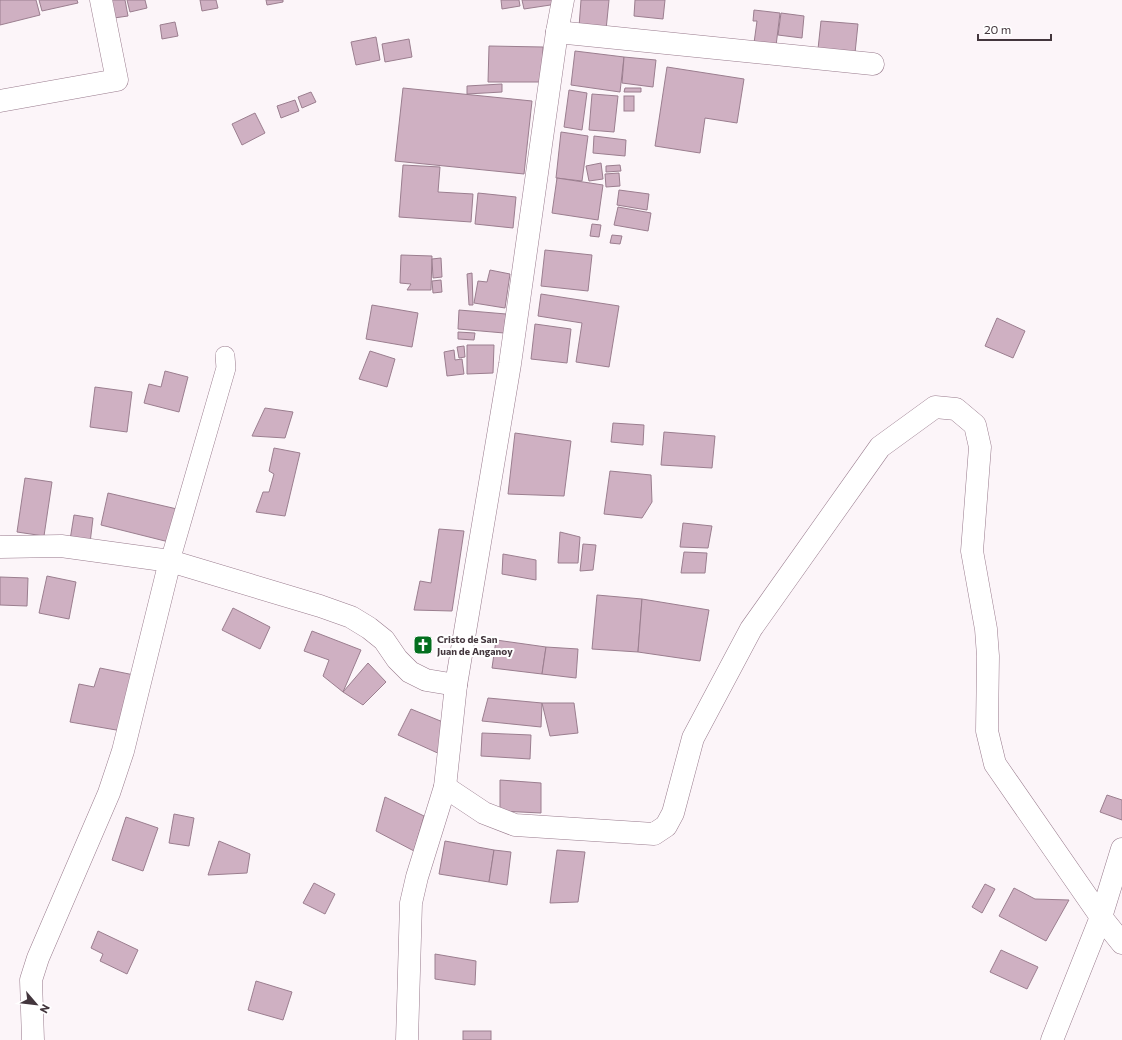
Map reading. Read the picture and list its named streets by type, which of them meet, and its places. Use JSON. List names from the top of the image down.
{
  "places": {
    "church": ["Cristo de San Juan de Anganoy"]
  },
  "scale_bar": "20 m",
  "north": "bottom right"
}
